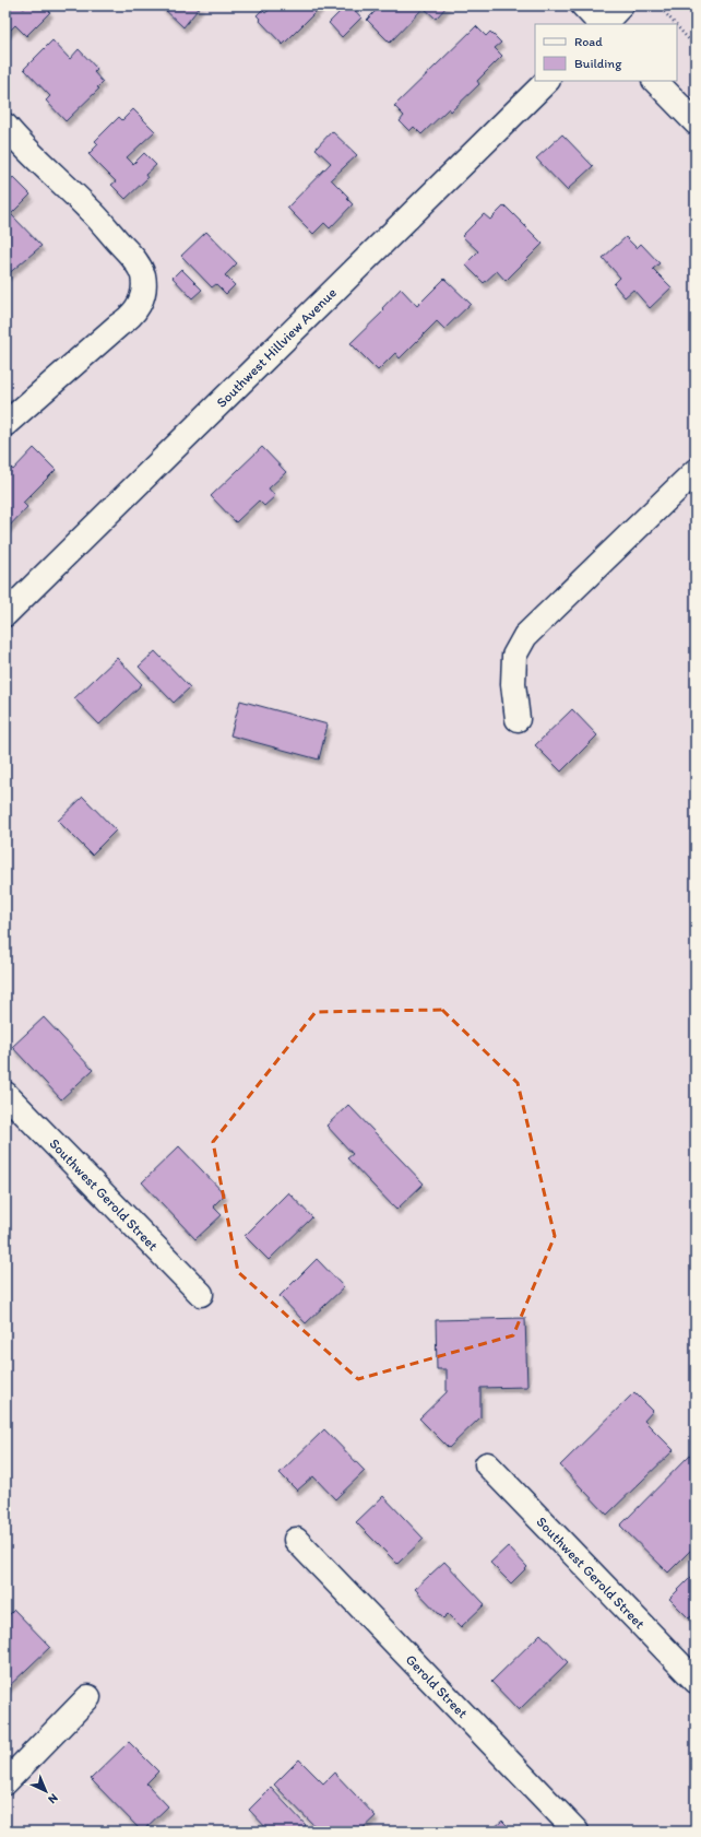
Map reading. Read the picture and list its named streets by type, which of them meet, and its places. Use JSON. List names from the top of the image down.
{
  "streets": {
    "street": ["Southwest Hillview Avenue", "Southwest Gerold Street", "Gerold Street"]
  },
  "legend": ["Road", "Building"],
  "north": "bottom right"
}
